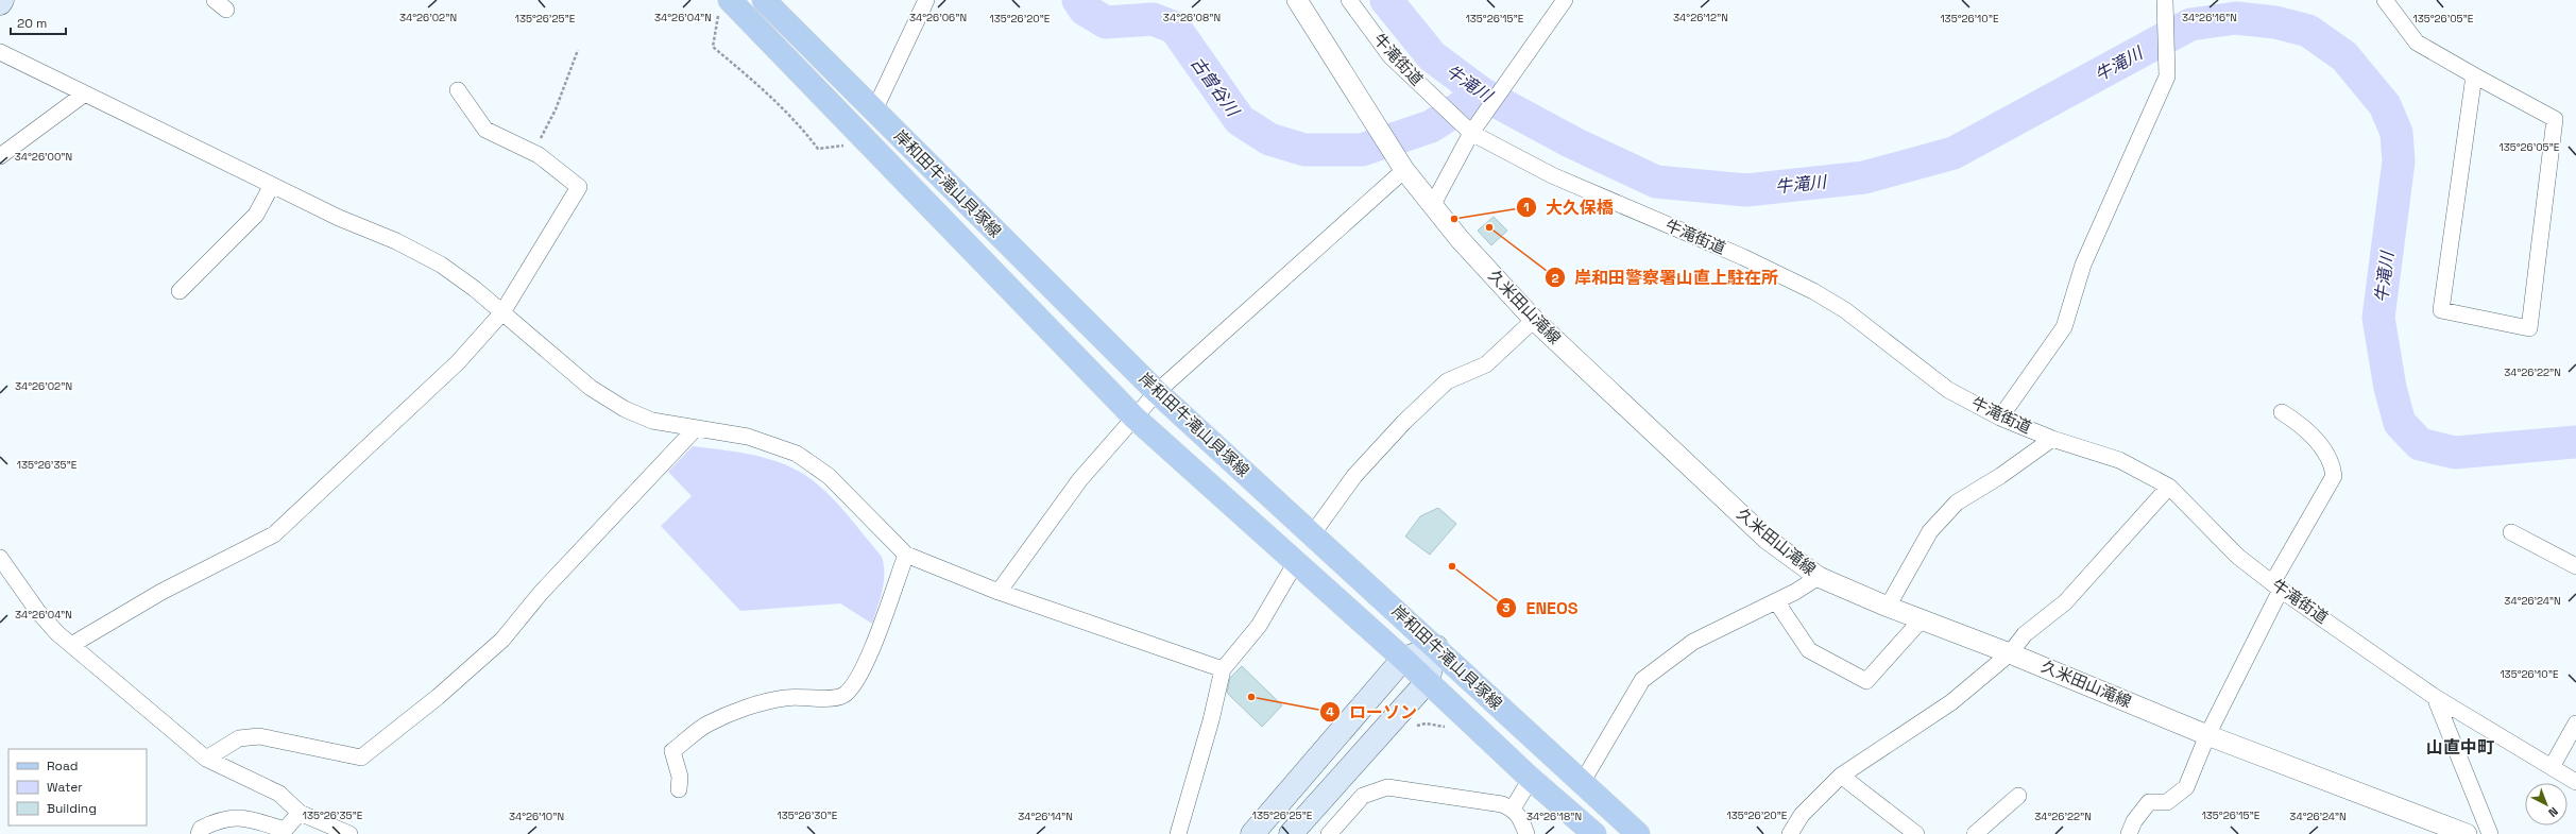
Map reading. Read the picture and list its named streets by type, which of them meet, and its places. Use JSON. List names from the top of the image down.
{
  "streets": {
    "main road": ["岸和田牛滝山貝塚線"],
    "street": ["牛滝街道", "久米田山滝線"]
  },
  "districts": ["山直中町"],
  "water": ["牛滝川", "古曽谷川"],
  "places": [
    "大久保橋",
    "岸和田警察署山直上駐在所",
    "ENEOS",
    "ローソン"
  ],
  "legend": ["Road", "Water", "Building"],
  "scale_bar": "20 m",
  "north": "bottom right",
  "coordinates": [
    "34°26'02\"N",
    "34°26'04\"N",
    "34°26'06\"N",
    "34°26'08\"N",
    "34°26'12\"N",
    "34°26'16\"N",
    "135°26'25\"E",
    "135°26'20\"E",
    "135°26'15\"E",
    "135°26'10\"E",
    "135°26'05\"E",
    "34°26'00\"N",
    "34°26'22\"N",
    "135°26'35\"E",
    "34°26'24\"N",
    "135°26'30\"E",
    "34°26'10\"N",
    "34°26'14\"N",
    "34°26'18\"N"
  ]
}
